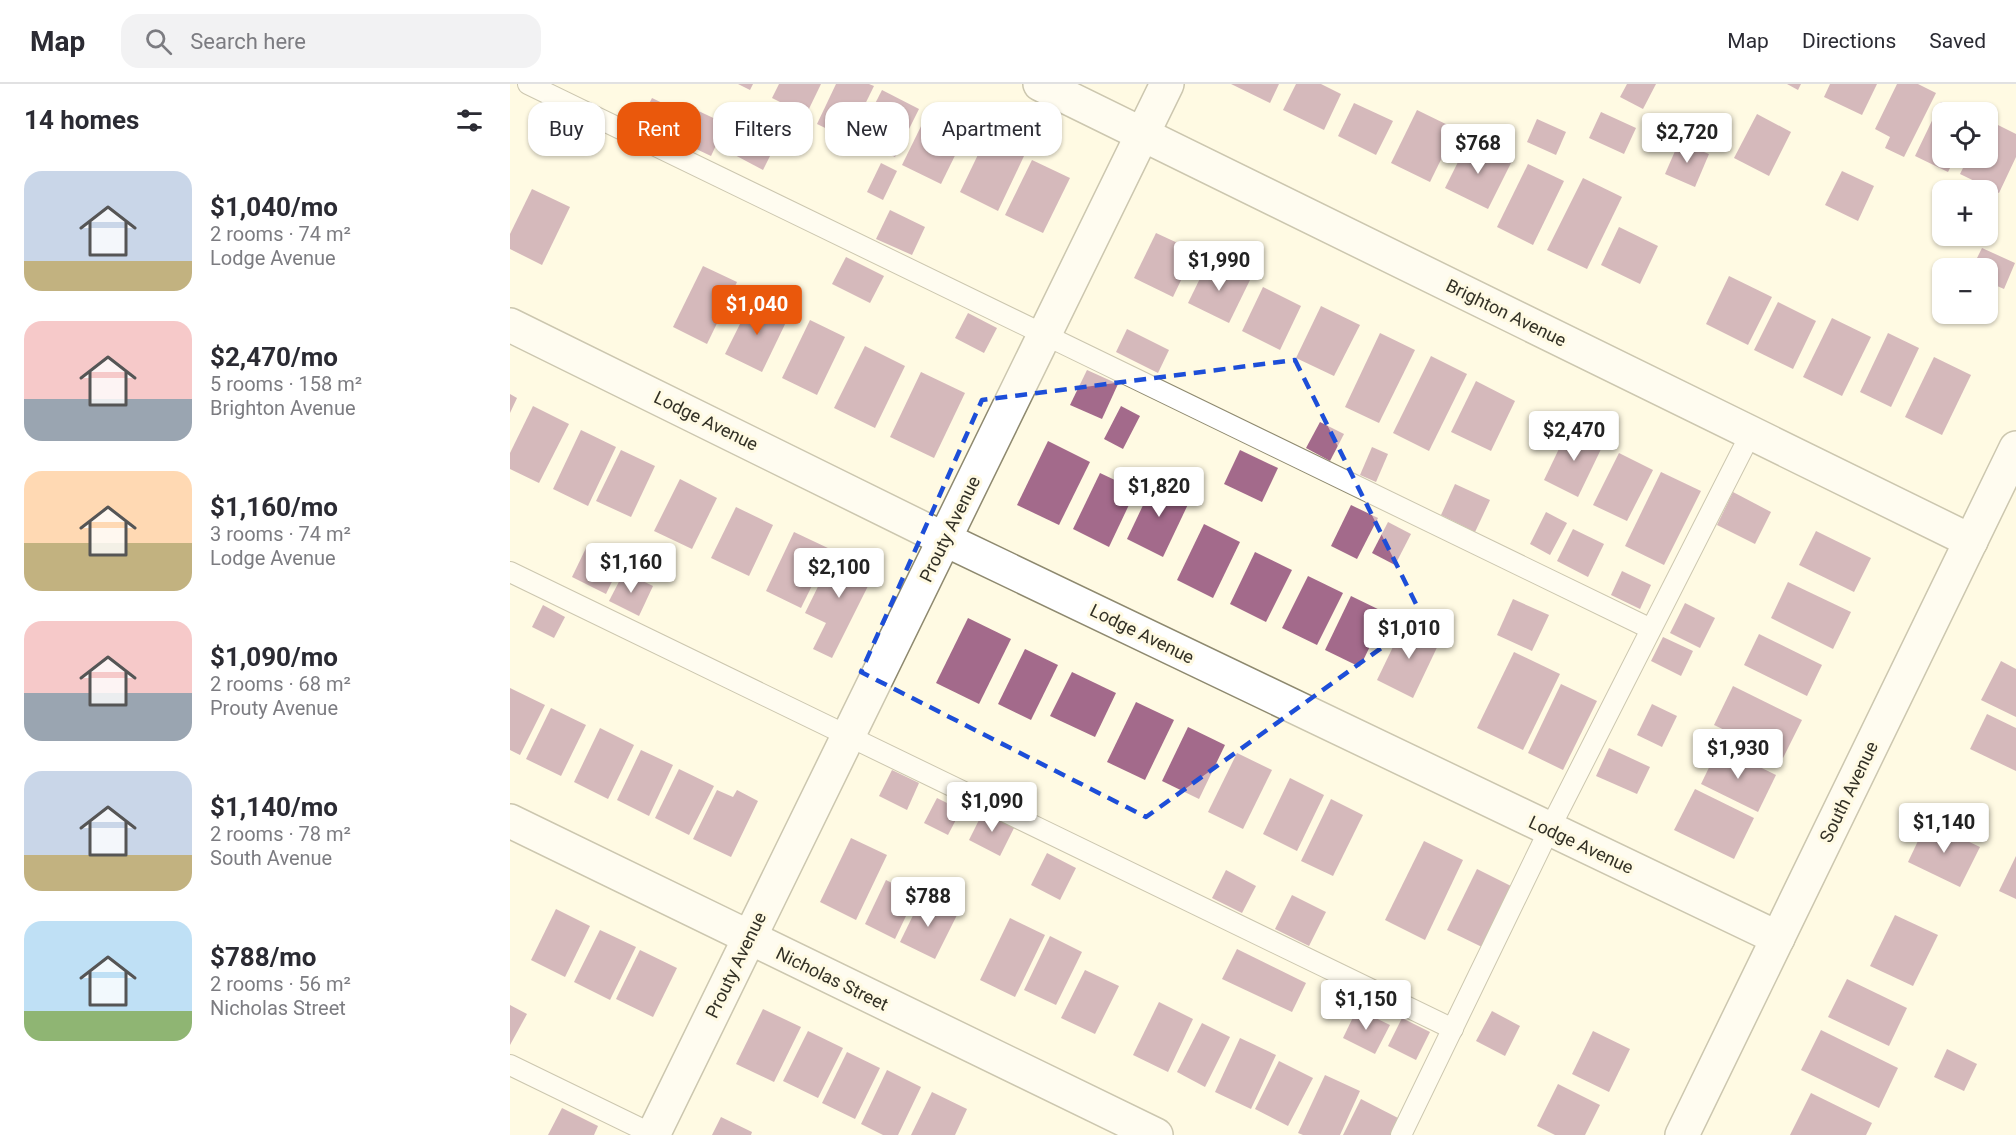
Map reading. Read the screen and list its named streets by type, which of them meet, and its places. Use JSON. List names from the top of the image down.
{
  "streets": {
    "street": [
      "Brighton Avenue",
      "Lodge Avenue",
      "Prouty Avenue",
      "South Avenue",
      "Nicholas Street"
    ]
  },
  "crossings": [
    ["Brighton Avenue", "Prouty Avenue"],
    ["Brighton Avenue", "South Avenue"],
    ["Lodge Avenue", "Prouty Avenue"],
    ["Lodge Avenue", "South Avenue"],
    ["Prouty Avenue", "Nicholas Street"]
  ],
  "page": {
    "header": "Map",
    "search": "Search here",
    "nav": ["Map", "Directions", "Saved"],
    "heading": "14 homes",
    "map_buttons": ["+", "−"],
    "chip": [
      "Buy",
      "Rent",
      "Filters",
      "New",
      "Apartment"
    ],
    "price": [
      "$2,720",
      "$768",
      "$1,990",
      "$1,040",
      "$2,470",
      "$1,820",
      "$1,160",
      "$2,100",
      "$1,010",
      "$1,930",
      "$1,090",
      "$1,140",
      "$788",
      "$1,150"
    ],
    "list": [
      {
        "name": "$1,040/mo",
        "note": "2 rooms · 74 m² · Lodge Avenue"
      },
      {
        "name": "$2,470/mo",
        "note": "5 rooms · 158 m² · Brighton Avenue"
      },
      {
        "name": "$1,160/mo",
        "note": "3 rooms · 74 m² · Lodge Avenue"
      },
      {
        "name": "$1,090/mo",
        "note": "2 rooms · 68 m² · Prouty Avenue"
      },
      {
        "name": "$1,140/mo",
        "note": "2 rooms · 78 m² · South Avenue"
      },
      {
        "name": "$788/mo",
        "note": "2 rooms · 56 m² · Nicholas Street"
      }
    ]
  }
}
